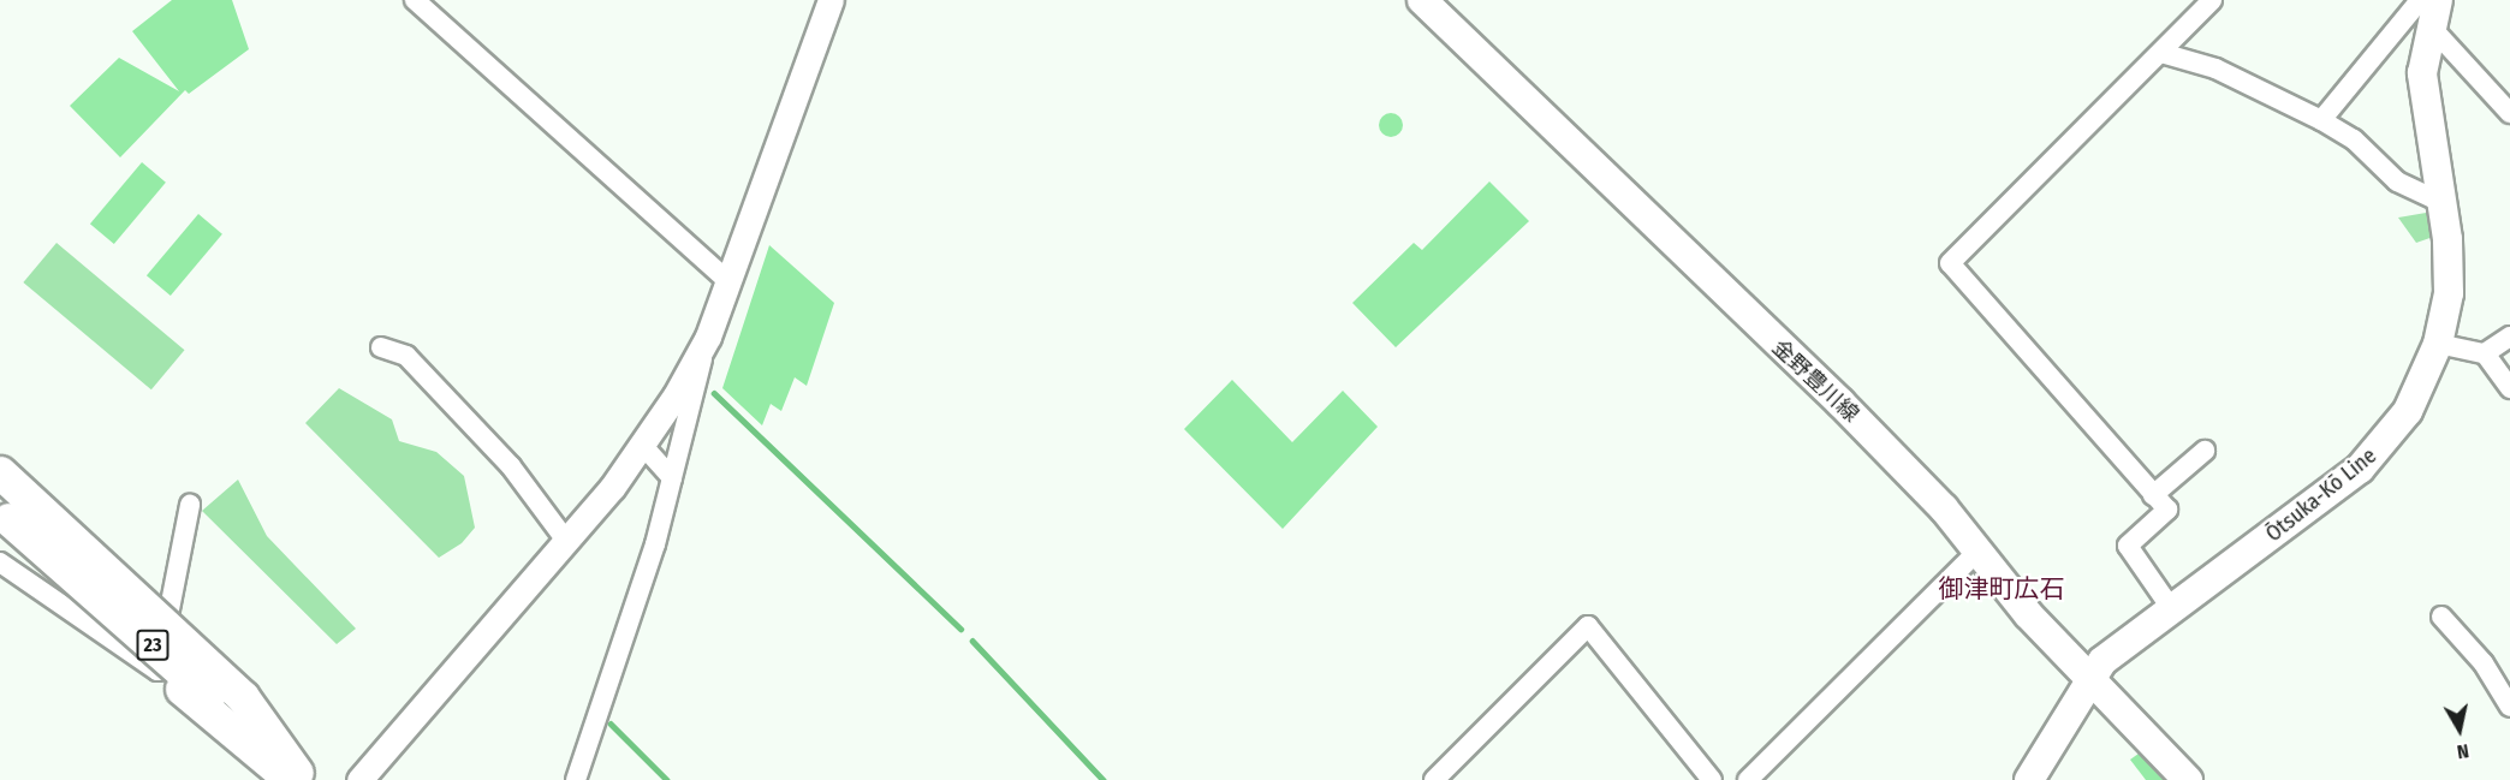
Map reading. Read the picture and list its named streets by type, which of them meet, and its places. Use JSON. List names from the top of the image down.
{
  "streets": {
    "highway": ["23"],
    "main road": ["金野豊川線", "Ōtsuka-Kō Line"]
  },
  "crossings": [
    ["金野豊川線", "Ōtsuka-Kō Line"]
  ],
  "districts": ["御津町広石"],
  "north": "bottom"
}
